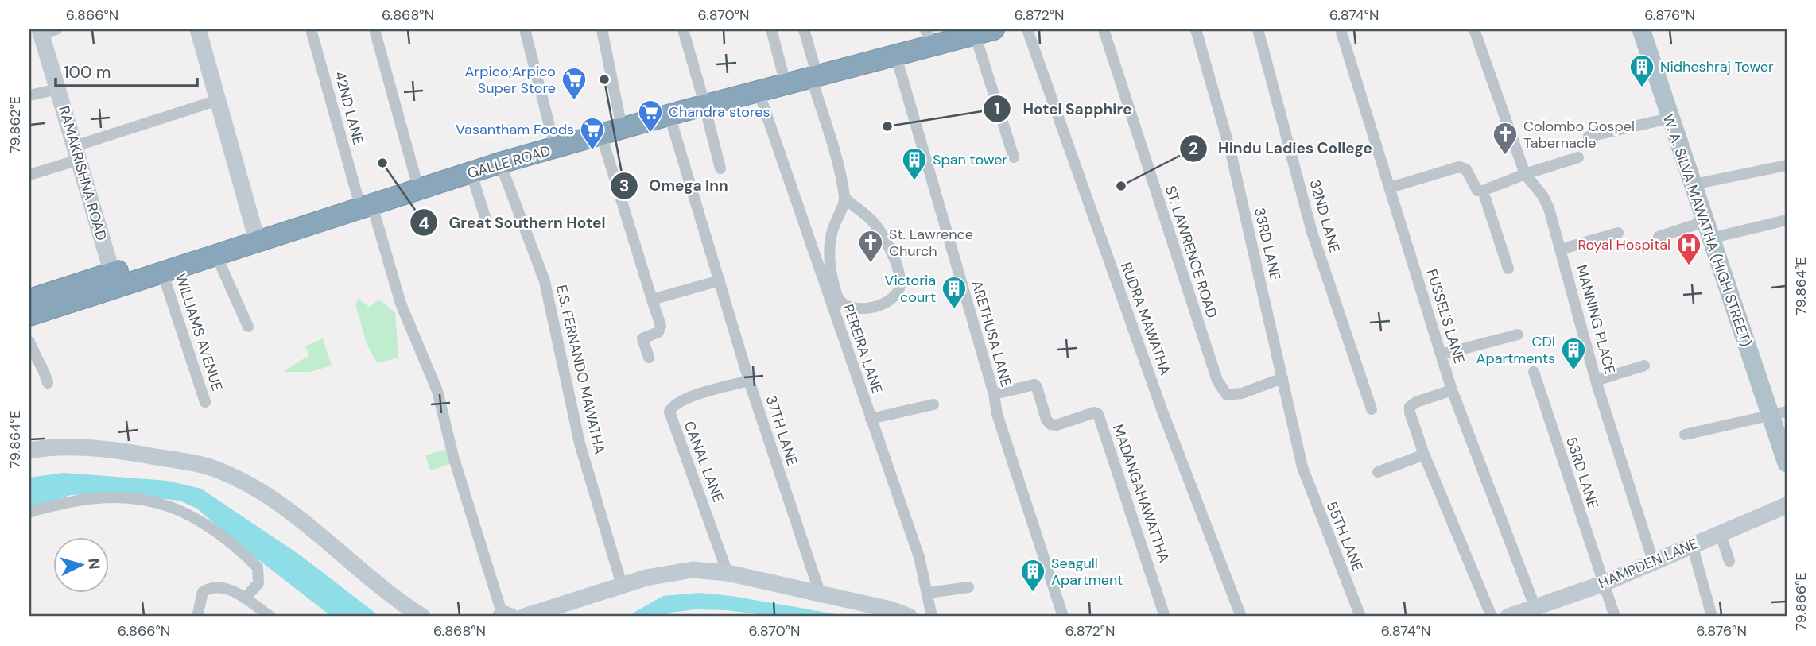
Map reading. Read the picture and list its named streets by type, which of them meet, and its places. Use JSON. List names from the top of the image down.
{
  "streets": {
    "highway": ["GALLE ROAD"],
    "main road": ["W. A. SILVA MAWATHA (HIGH STREET)"],
    "street": [
      "42ND LANE",
      "RAMAKRISHNA ROAD",
      "32ND LANE",
      "33RD LANE",
      "ST. LAWRENCE ROAD",
      "FUSSEL'S LANE",
      "RUDRA MAWATHA",
      "MANNING PLACE",
      "WILLIAMS AVENUE",
      "ARETHUSA LANE",
      "PEREIRA LANE",
      "E.S. FERNANDO MAWATHA",
      "37TH LANE",
      "CANAL LANE",
      "53RD LANE",
      "MADANGAHAWATTHA",
      "55TH LANE",
      "HAMPDEN LANE"
    ]
  },
  "crossings": [
    ["42ND LANE", "GALLE ROAD"],
    ["GALLE ROAD", "RAMAKRISHNA ROAD"],
    ["GALLE ROAD", "WILLIAMS AVENUE"],
    ["GALLE ROAD", "ARETHUSA LANE"],
    ["GALLE ROAD", "PEREIRA LANE"],
    ["GALLE ROAD", "E.S. FERNANDO MAWATHA"],
    ["GALLE ROAD", "37TH LANE"],
    ["33RD LANE", "ST. LAWRENCE ROAD"],
    ["33RD LANE", "55TH LANE"],
    ["FUSSEL'S LANE", "HAMPDEN LANE"],
    ["MANNING PLACE", "HAMPDEN LANE"],
    ["ARETHUSA LANE", "MADANGAHAWATTHA"],
    ["37TH LANE", "CANAL LANE"],
    ["53RD LANE", "HAMPDEN LANE"]
  ],
  "places": {
    "other": [
      "Omega Inn",
      "Hotel Sapphire",
      "Great Southern Hotel",
      "Hindu Ladies College"
    ],
    "building": [
      "Nidheshraj Tower",
      "Span tower",
      "Victoria court",
      "CDI Apartments",
      "Seagull Apartment"
    ],
    "supermarket": ["Arpico;Arpico Super Store", "Chandra stores", "Vasantham Foods"],
    "church": ["Colombo Gospel Tabernacle", "St. Lawrence Church"],
    "hospital": ["Royal Hospital"]
  },
  "scale_bar": "100 m",
  "north": "right",
  "coordinates": [
    "6.866°N",
    "6.868°N",
    "6.870°N",
    "6.872°N",
    "6.874°N",
    "6.876°N",
    "79.862°E",
    "79.864°E",
    "79.866°E"
  ]
}
